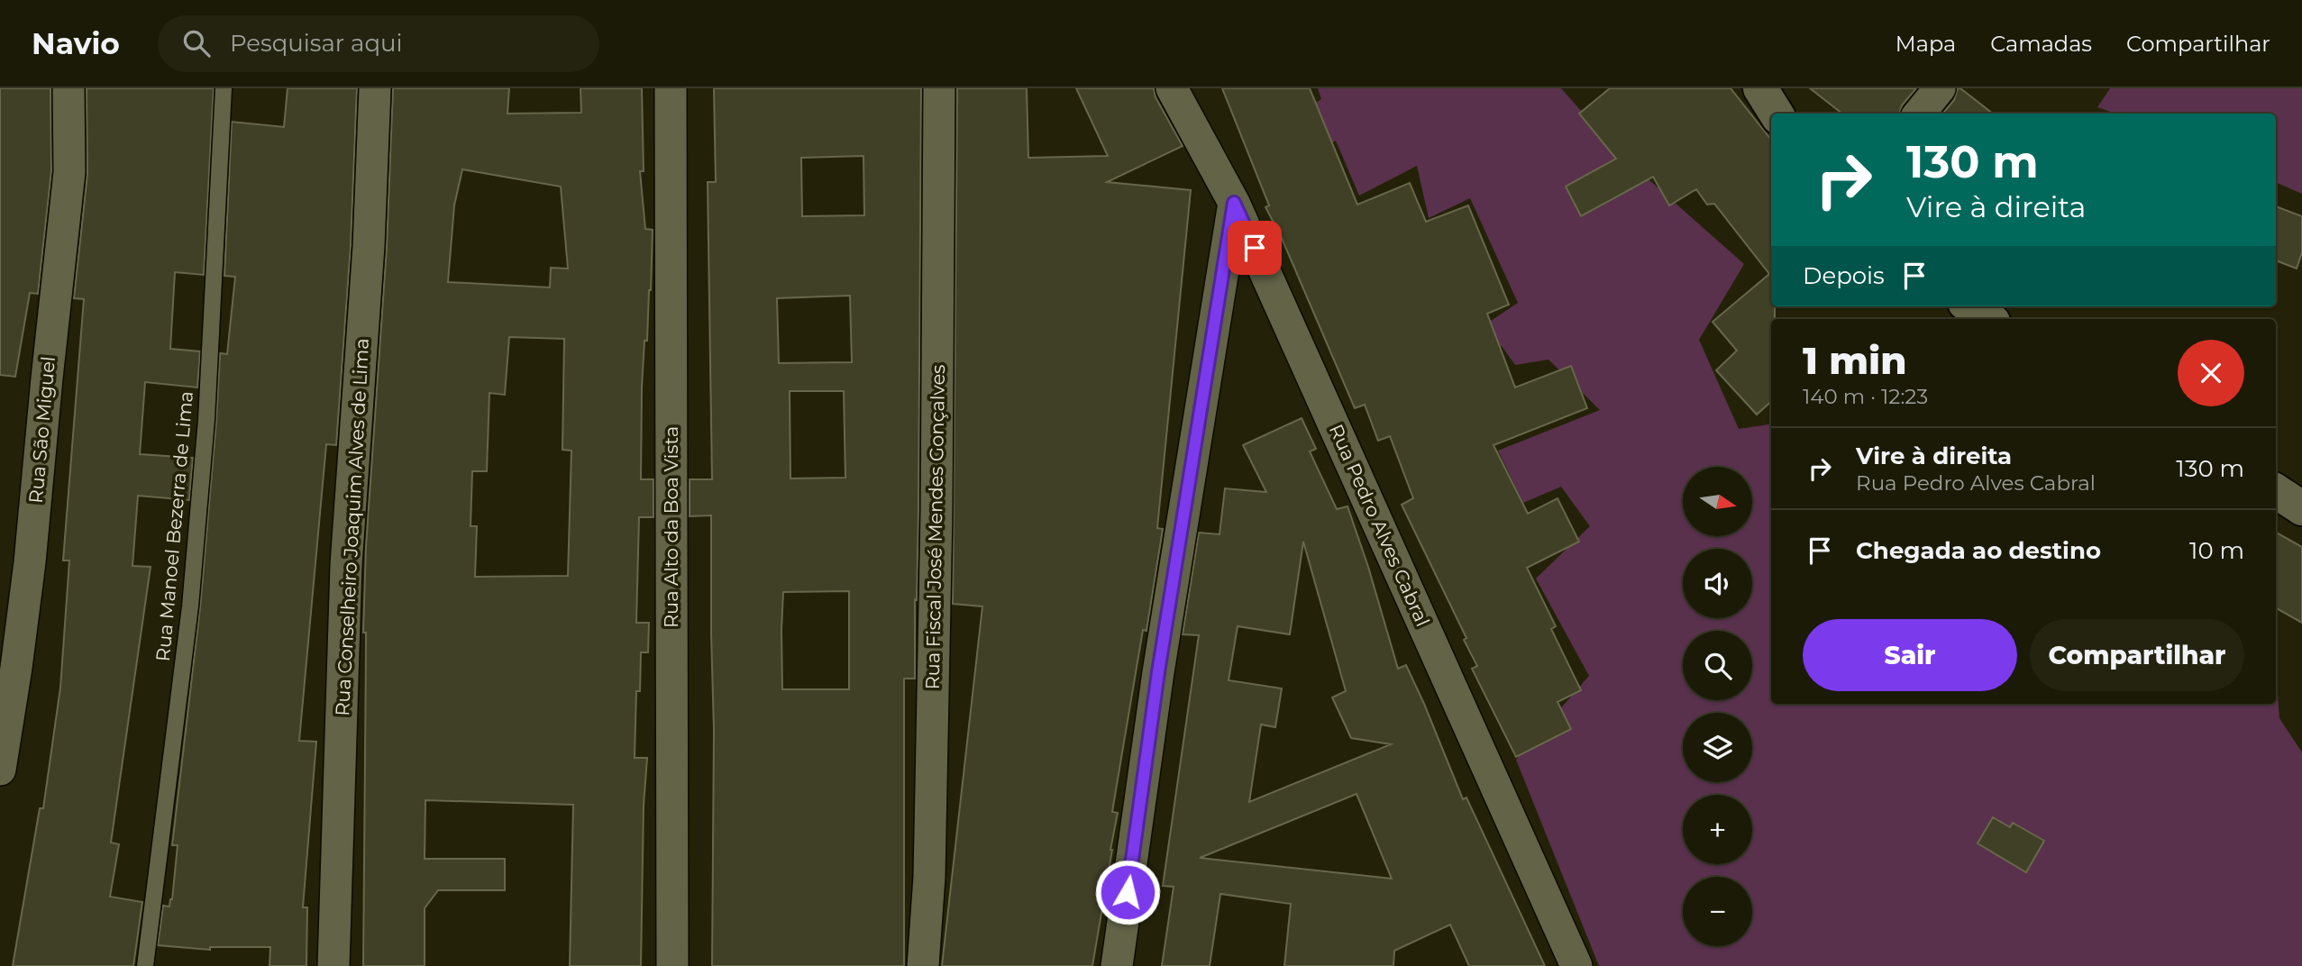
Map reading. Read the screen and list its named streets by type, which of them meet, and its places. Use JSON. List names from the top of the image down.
{
  "streets": {
    "street": [
      "Rua São Miguel",
      "Rua Pedro Alves Cabral",
      "Rua Conselheiro Joaquim Alves de Lima",
      "Rua Alto da Boa Vista",
      "Rua Fiscal José Mendes Gonçalves"
    ],
    "lane": ["Rua Manoel Bezerra de Lima"]
  },
  "north": "right",
  "page": {
    "header": "Navio",
    "search": "Pesquisar aqui",
    "nav": ["Mapa", "Camadas", "Compartilhar"],
    "turn": ["130 m", "Vire à direita"],
    "then": "Depois",
    "heading": ["1 min", "140 m · 12:23"],
    "list": [
      {
        "name": "Vire à direita",
        "note": "Rua Pedro Alves Cabral",
        "value": "130 m"
      },
      {
        "name": "Chegada ao destino",
        "value": "10 m"
      }
    ],
    "map_buttons": ["+", "−"],
    "buttons": ["Sair", "Compartilhar"]
  }
}
